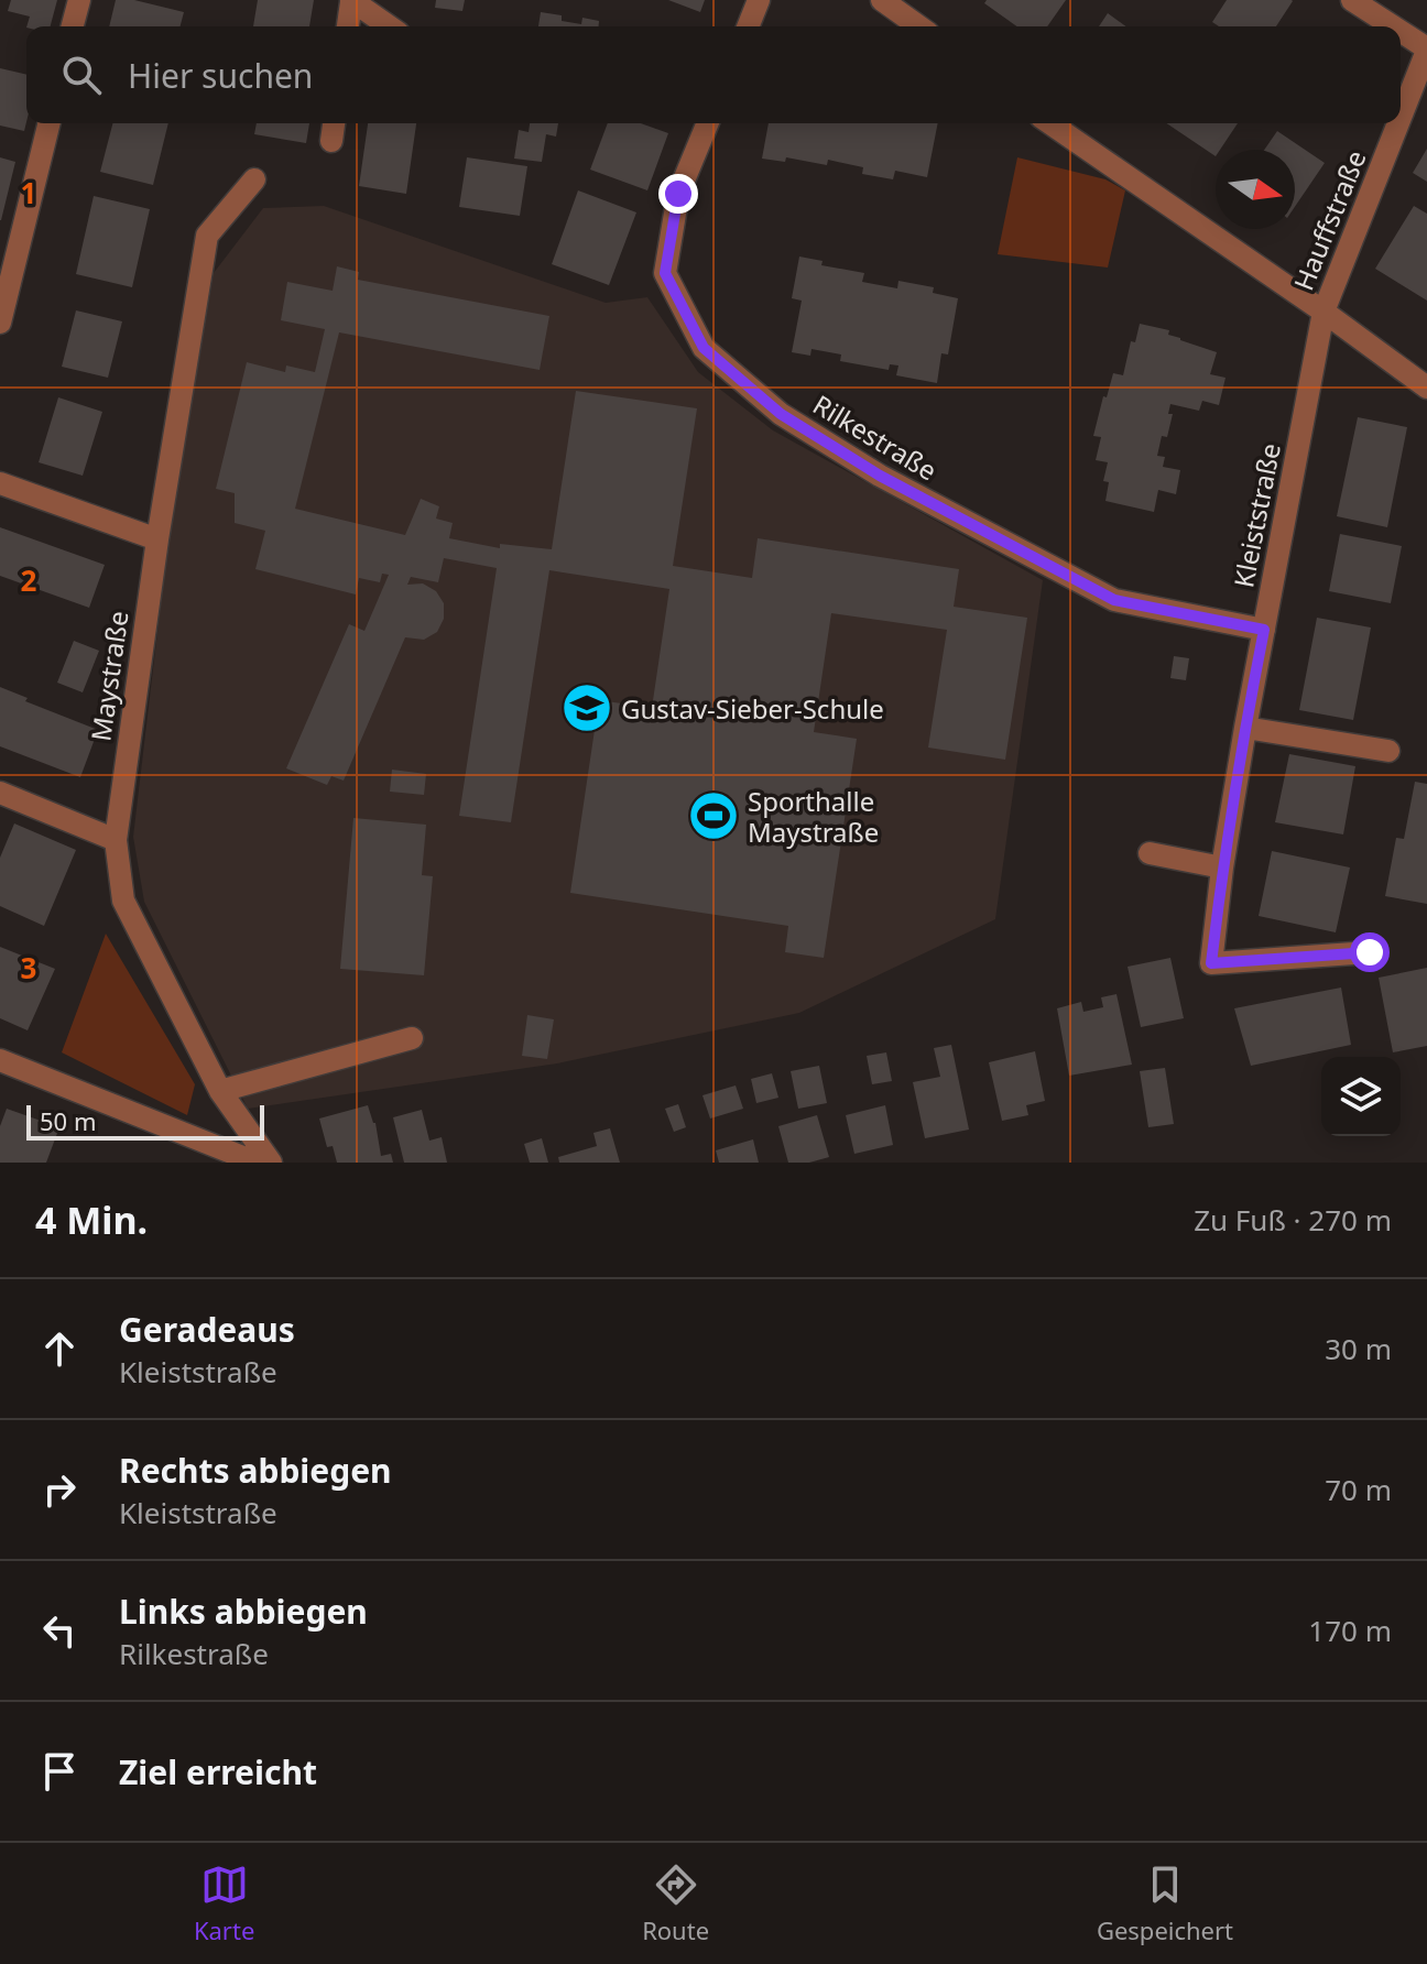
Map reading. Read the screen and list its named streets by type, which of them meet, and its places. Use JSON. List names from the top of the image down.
{
  "streets": {
    "street": [
      "Hauffstraße",
      "Rilkestraße",
      "Kleiststraße",
      "Maystraße"
    ]
  },
  "crossings": [
    ["Hauffstraße", "Kleiststraße"],
    ["Rilkestraße", "Kleiststraße"]
  ],
  "places": {
    "school or university": ["Gustav-Sieber-Schule"],
    "sports": ["Sporthalle Maystraße"]
  },
  "scale_bar": "50 m",
  "north": "right",
  "page": {
    "search": "Hier suchen",
    "scale": "50 m",
    "heading": ["4 Min.", "Zu Fuß · 270 m"],
    "list": [
      ["Geradeaus", "Kleiststraße", "30 m"],
      ["Rechts abbiegen", "Kleiststraße", "70 m"],
      ["Links abbiegen", "Rilkestraße", "170 m"],
      "Ziel erreicht"
    ],
    "nav": ["Karte", "Route", "Gespeichert"]
  },
  "grid": {
    "rows": ["1", "2", "3"]
  }
}
